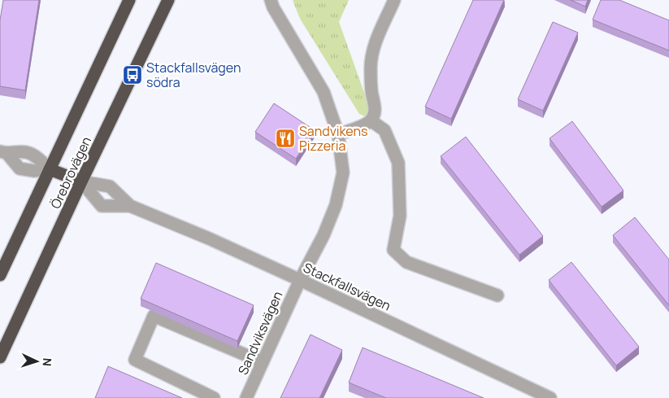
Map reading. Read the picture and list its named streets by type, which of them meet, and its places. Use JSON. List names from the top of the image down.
{
  "streets": {
    "highway": ["Örebrovägen"],
    "street": ["Stackfallsvägen", "Sandviksvägen"]
  },
  "crossings": [
    ["Örebrovägen", "Stackfallsvägen"],
    ["Stackfallsvägen", "Sandviksvägen"]
  ],
  "places": {
    "bus stop": ["Stackfallsvägen södra"],
    "restaurant": ["Sandvikens Pizzeria"]
  },
  "north": "right"
}
